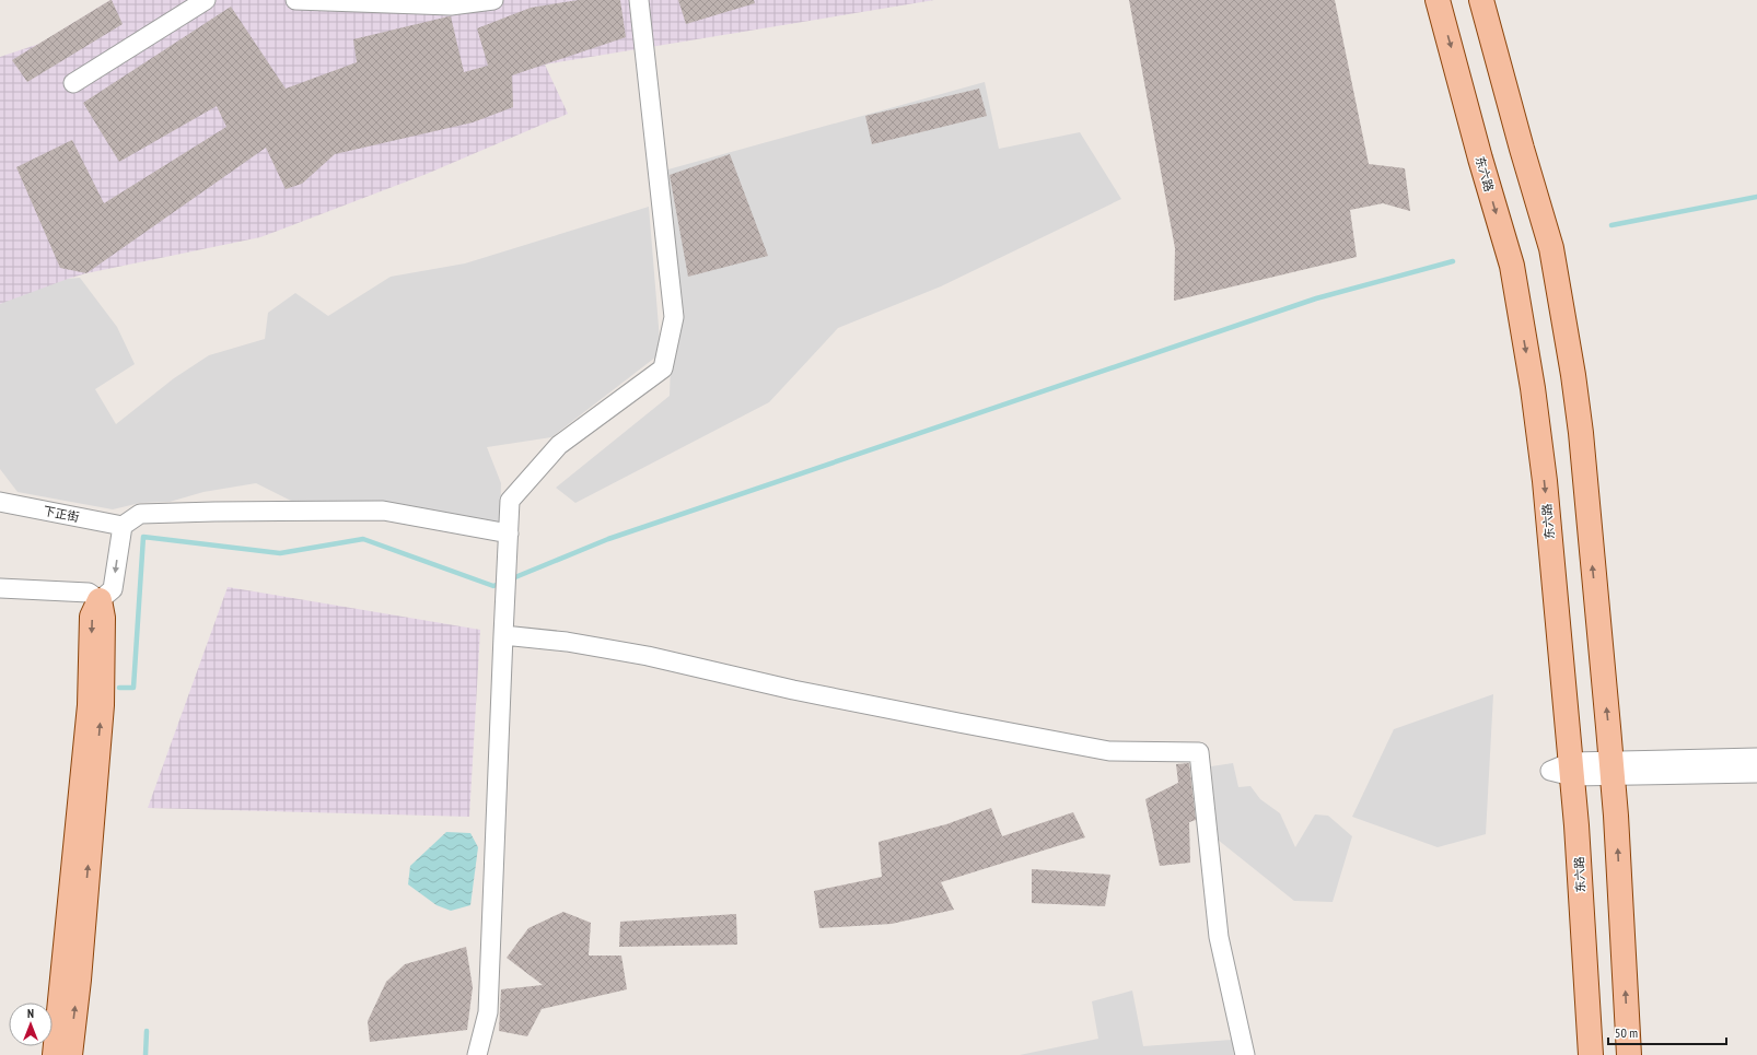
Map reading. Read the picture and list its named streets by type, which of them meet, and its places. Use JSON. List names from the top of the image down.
{
  "streets": {
    "main road": ["东六路"],
    "street": ["下正街"]
  },
  "scale_bar": "50 m",
  "north": "top"
}
